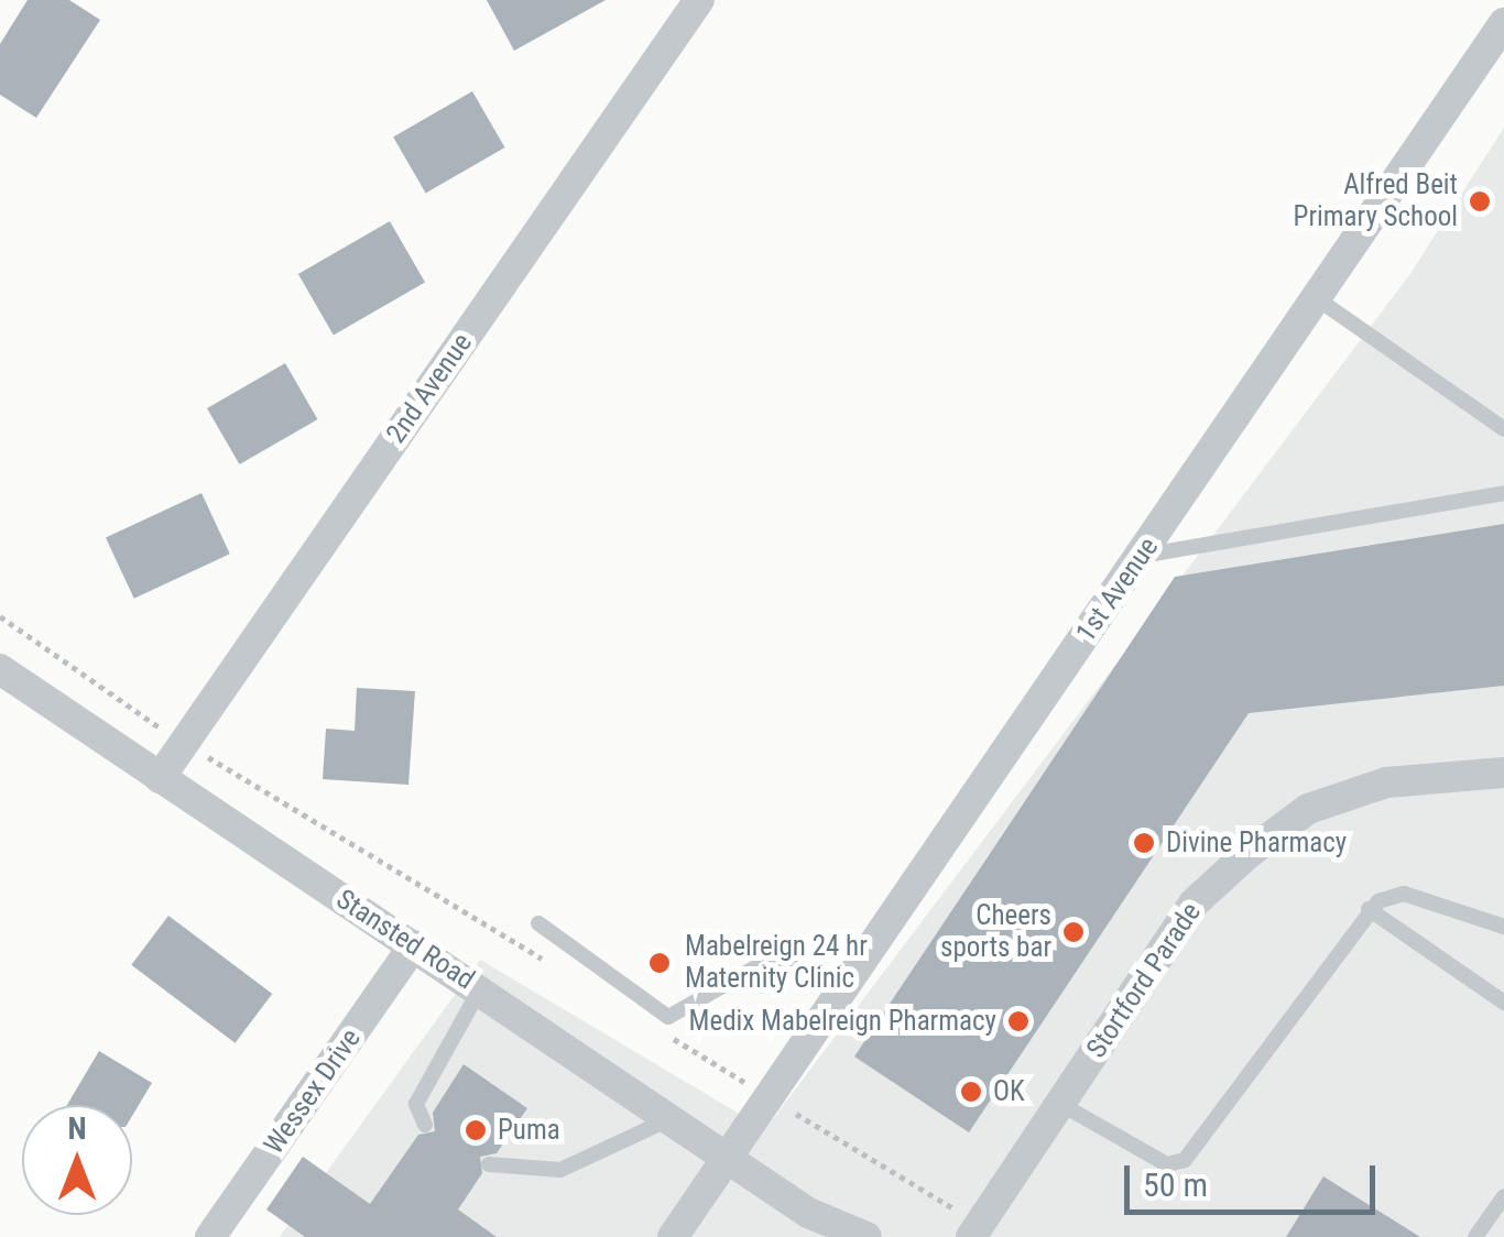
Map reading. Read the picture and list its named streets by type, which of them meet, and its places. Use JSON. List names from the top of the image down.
{
  "streets": {
    "street": [
      "2nd Avenue",
      "1st Avenue",
      "Stansted Road",
      "Stortford Parade",
      "Wessex Drive"
    ]
  },
  "crossings": [
    ["2nd Avenue", "Stansted Road"],
    ["1st Avenue", "Stansted Road"],
    ["Stansted Road", "Wessex Drive"]
  ],
  "places": [
    "Alfred Beit Primary School",
    "Divine Pharmacy",
    "Cheers sports bar",
    "Mabelreign 24 hr Maternity Clinic",
    "Medix Mabelreign Pharmacy",
    "OK",
    "Puma"
  ],
  "scale_bar": "50 m",
  "north": "top"
}
